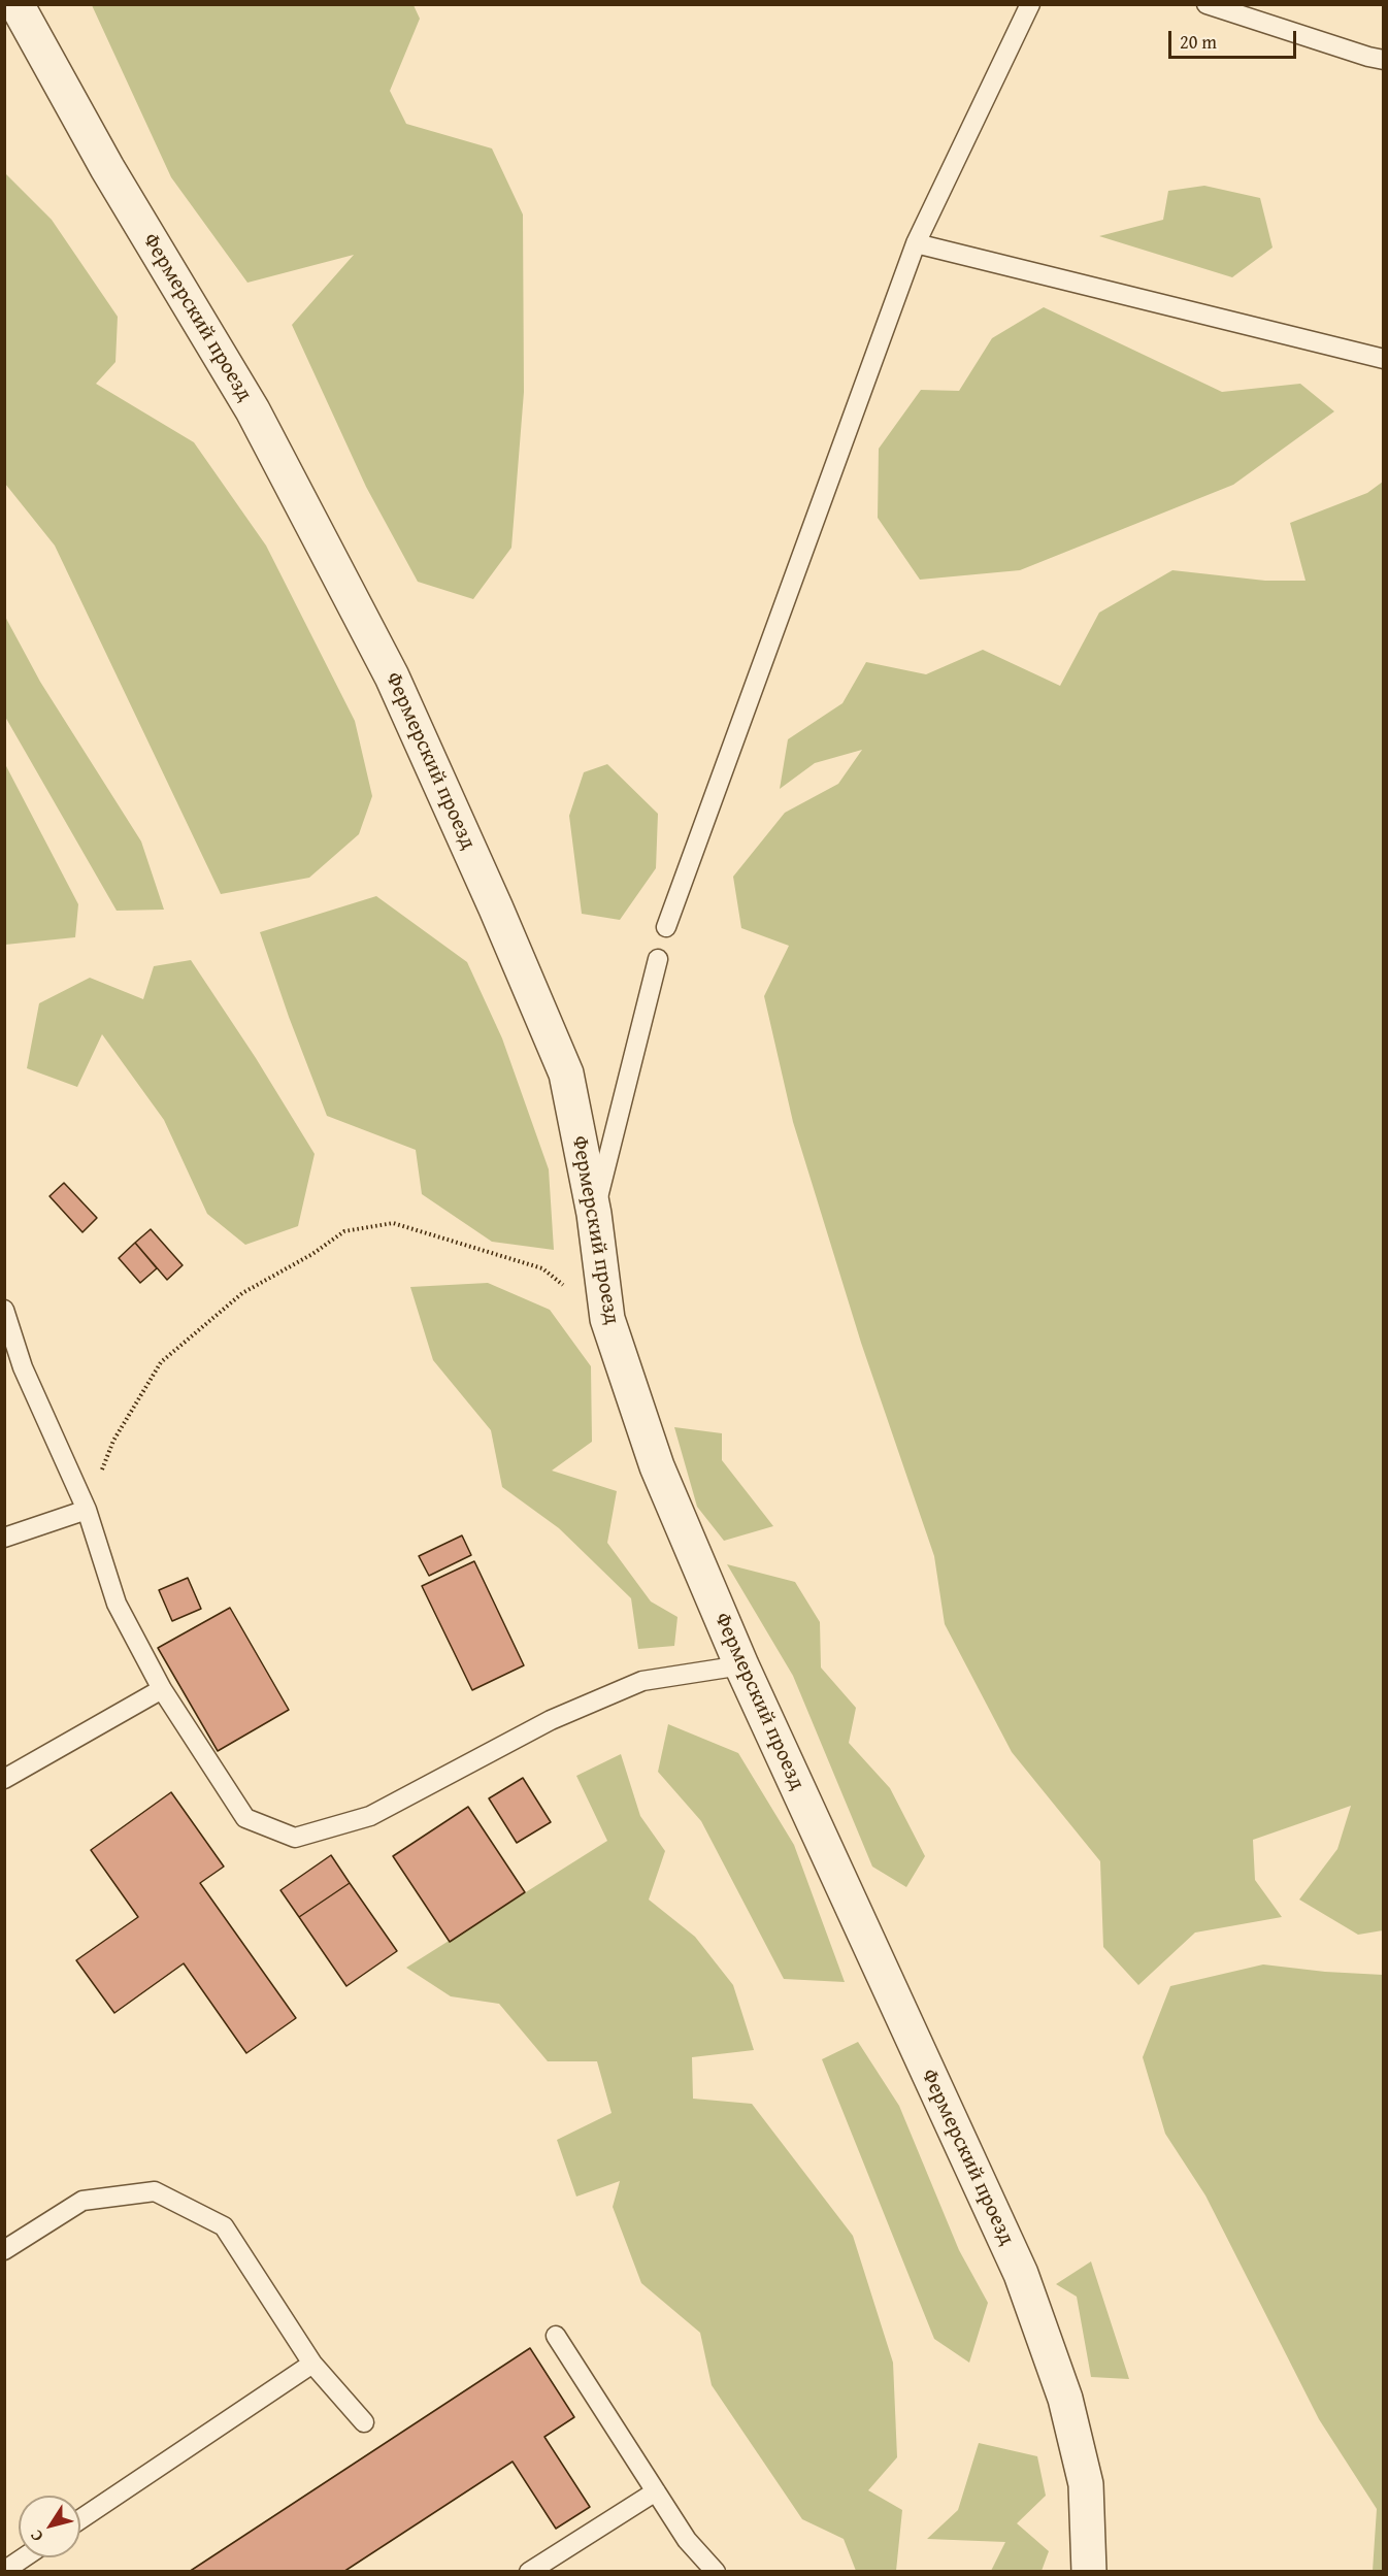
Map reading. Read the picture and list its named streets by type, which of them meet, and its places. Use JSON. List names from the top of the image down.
{
  "streets": {
    "street": ["Фермерский проезд"]
  },
  "scale_bar": "20 m",
  "north": "bottom left"
}
